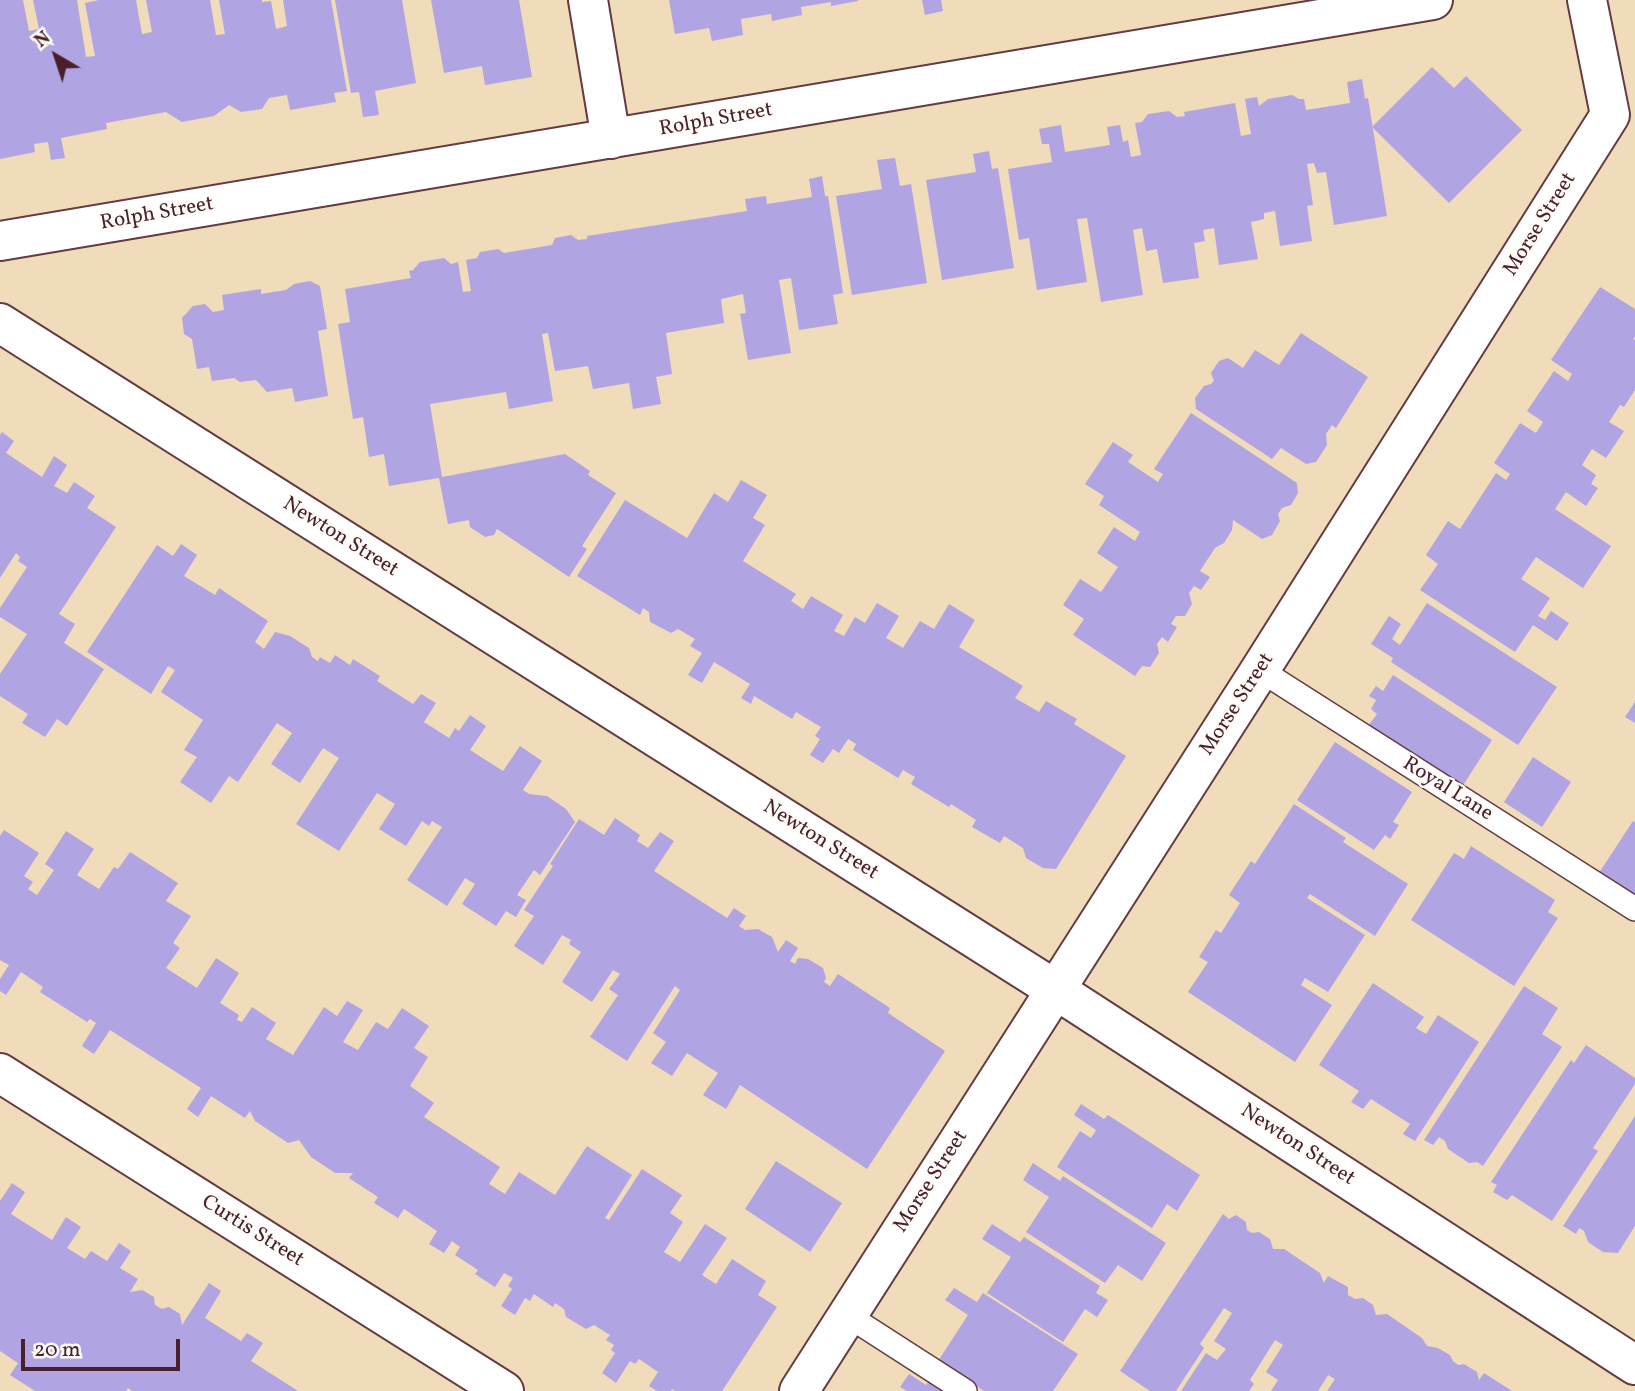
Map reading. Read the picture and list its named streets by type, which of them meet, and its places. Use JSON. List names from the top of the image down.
{
  "streets": {
    "street": [
      "Rolph Street",
      "Morse Street",
      "Newton Street",
      "Curtis Street"
    ],
    "lane": ["Royal Lane"]
  },
  "crossings": [
    ["Morse Street", "Newton Street"],
    ["Morse Street", "Royal Lane"]
  ],
  "scale_bar": "20 m",
  "north": "top left"
}
